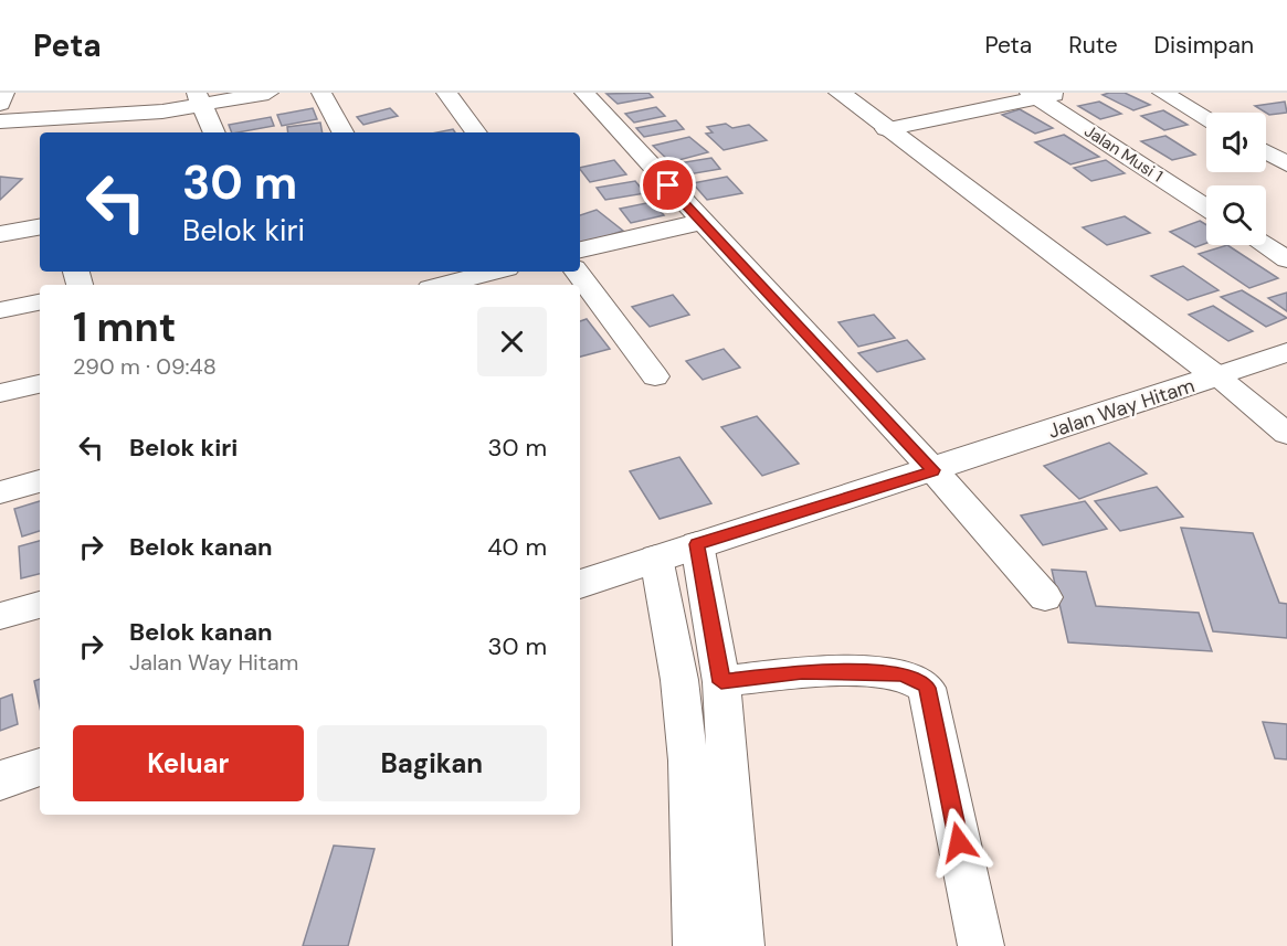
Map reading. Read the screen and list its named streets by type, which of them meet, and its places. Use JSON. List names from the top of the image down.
{
  "streets": {
    "street": ["Jalan Musi 1", "Jalan Way Hitam"]
  },
  "page": {
    "header": "Peta",
    "nav": ["Peta", "Rute", "Disimpan"],
    "turn": ["30 m", "Belok kiri"],
    "heading": ["1 mnt", "290 m · 09:48"],
    "list": [
      {
        "name": "Belok kiri",
        "value": "30 m"
      },
      {
        "name": "Belok kanan",
        "value": "40 m"
      },
      {
        "name": "Belok kanan",
        "note": "Jalan Way Hitam",
        "value": "30 m"
      }
    ],
    "buttons": ["Keluar", "Bagikan"]
  }
}
